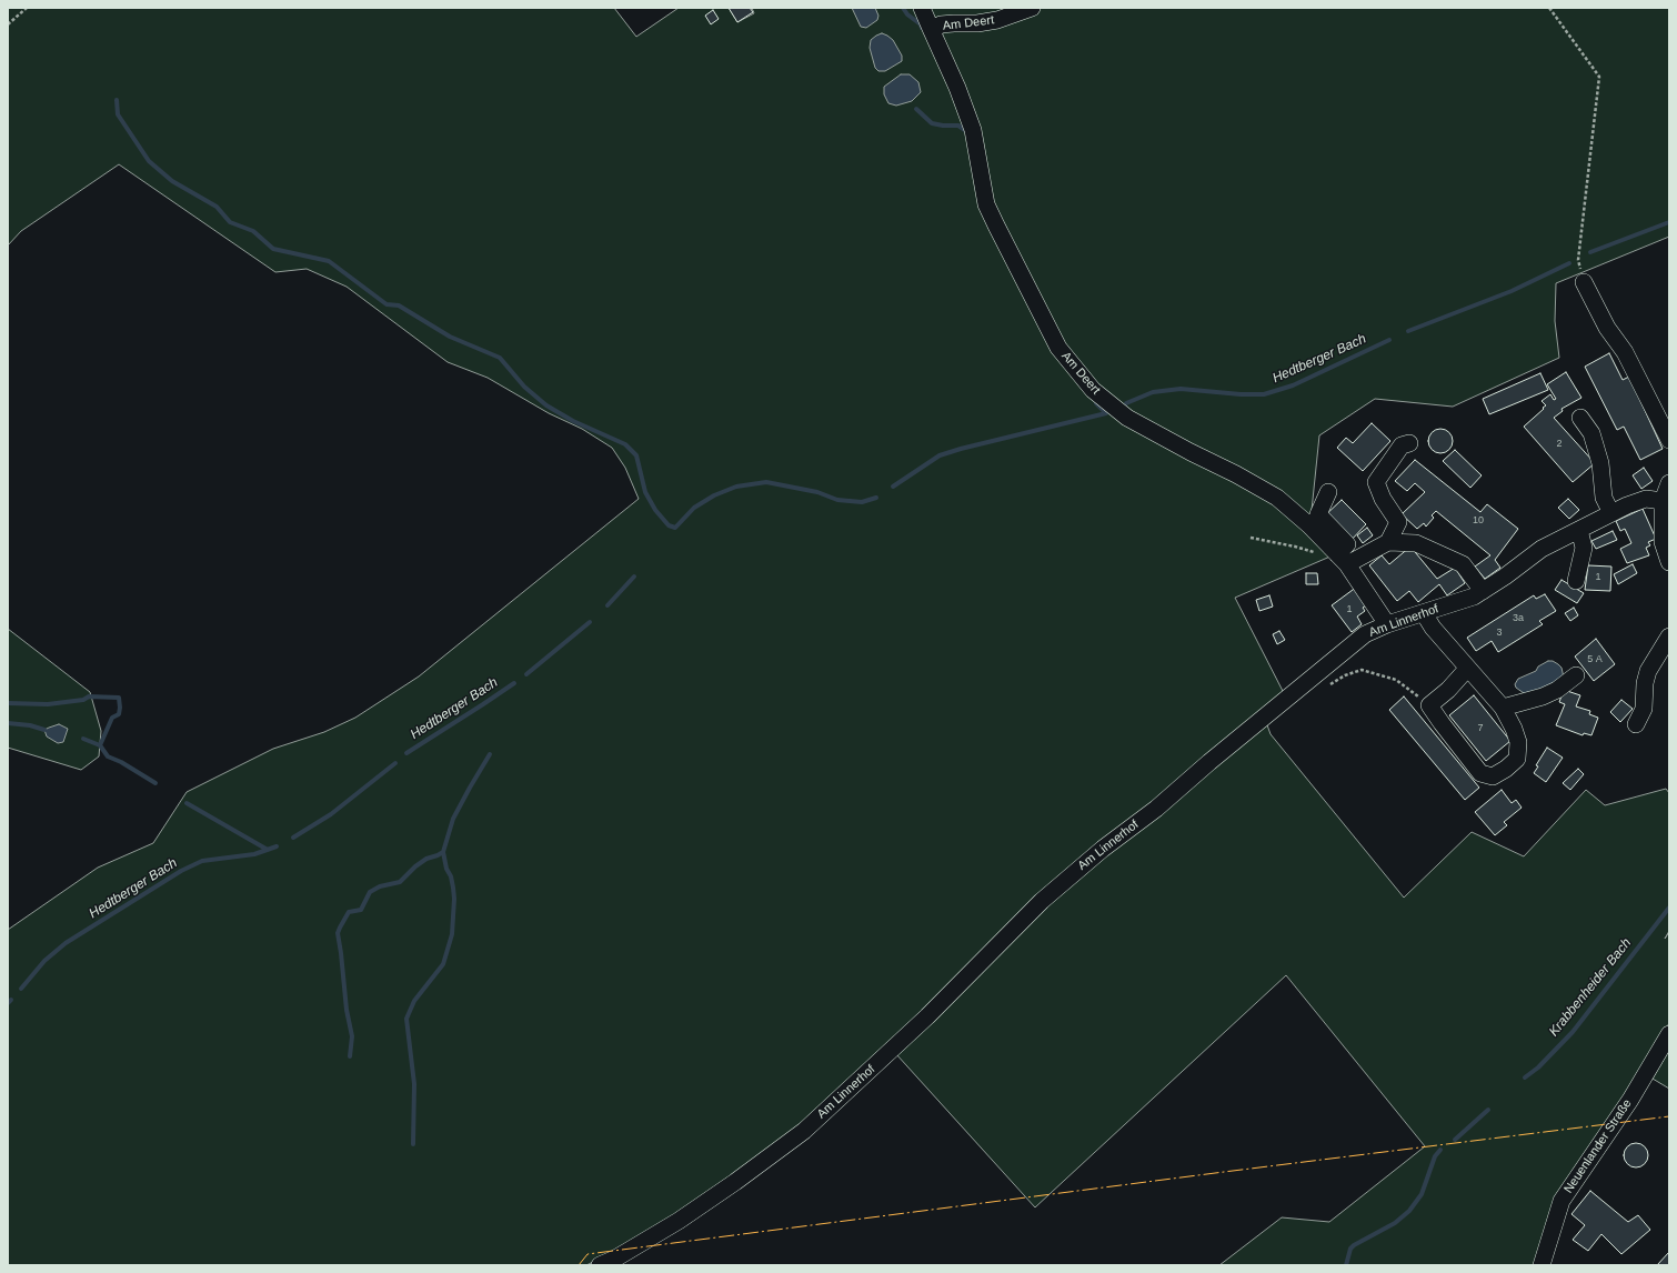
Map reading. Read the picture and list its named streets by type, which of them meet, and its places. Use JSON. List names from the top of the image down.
{
  "streets": {
    "street": ["Am Deert", "Am Linnerhof", "Neuenlander Straße"]
  },
  "crossings": [
    ["Am Deert", "Am Linnerhof"]
  ],
  "water": ["Hedtberger Bach", "Krabbenheider Bach"],
  "house_numbers": [
    "2",
    "10",
    "1",
    "1",
    "3a",
    "3",
    "5 A",
    "7"
  ]
}
